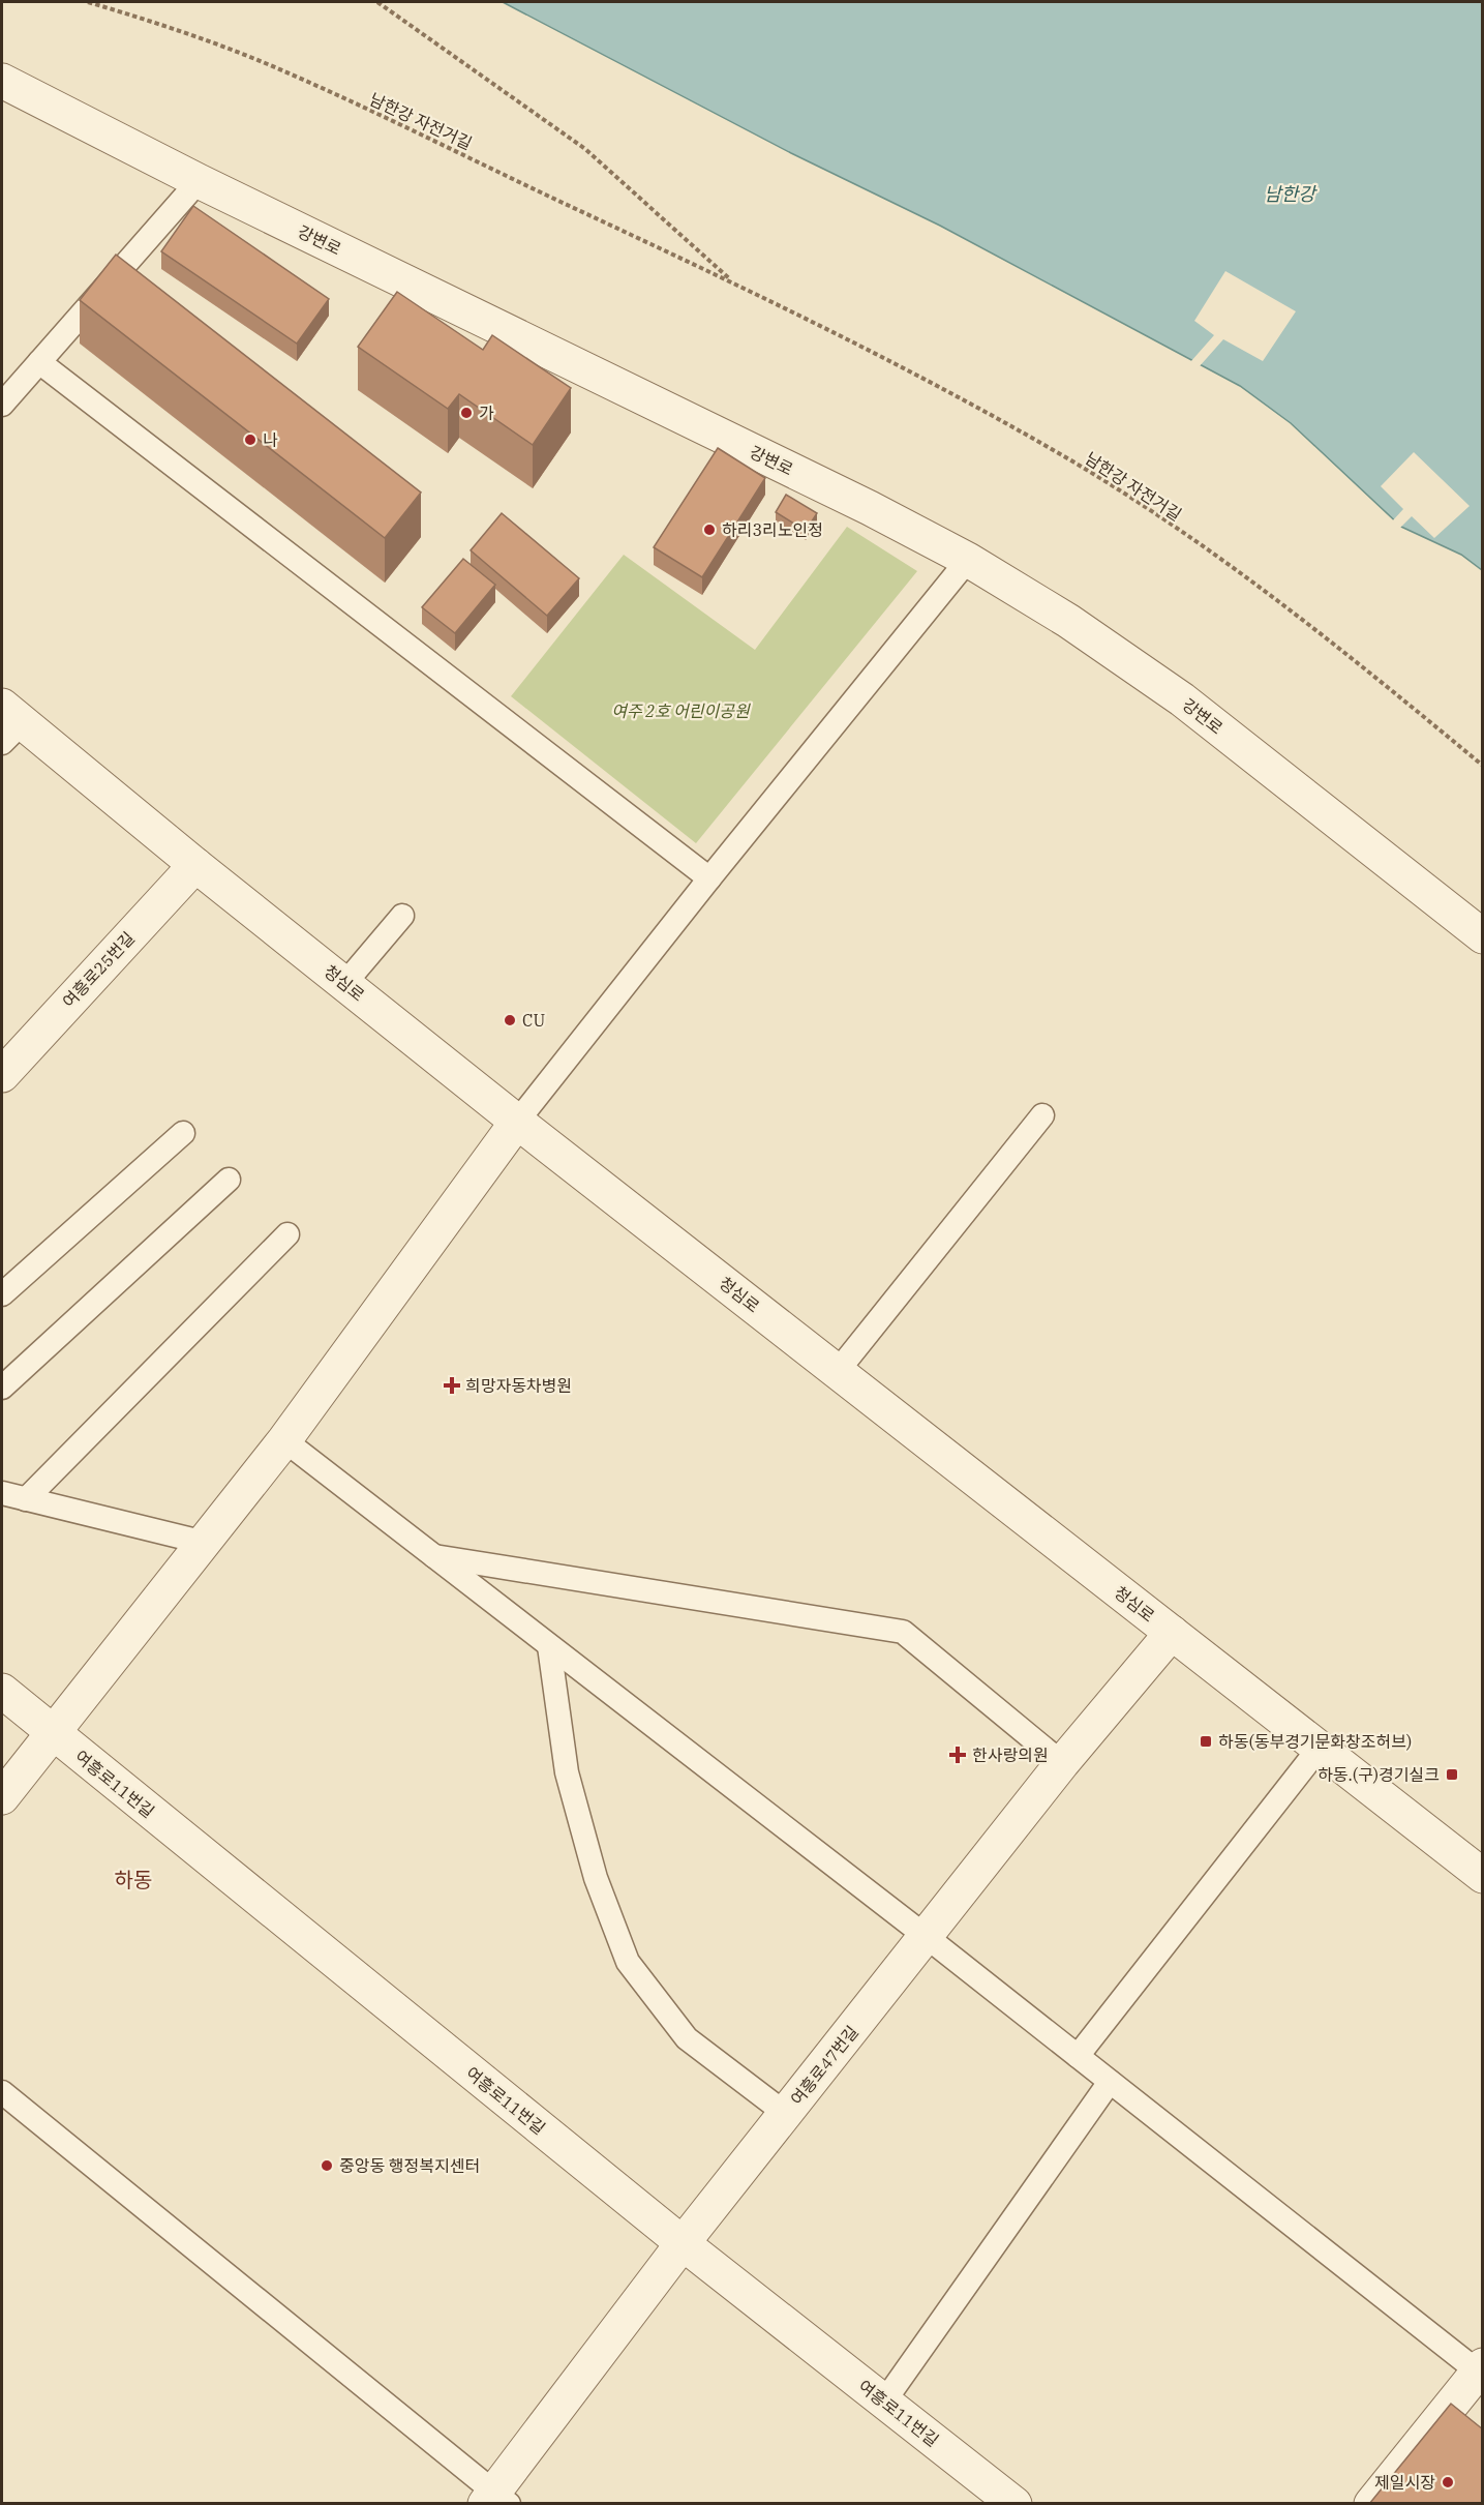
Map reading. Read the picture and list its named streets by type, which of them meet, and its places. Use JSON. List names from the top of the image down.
{
  "streets": {
    "street": [
      "강변로",
      "여흥로25번길",
      "청심로",
      "여흥로11번길",
      "여흥로47번길"
    ],
    "path": ["남한강 자전거길"]
  },
  "crossings": [
    ["여흥로25번길", "청심로"],
    ["청심로", "여흥로47번길"],
    ["여흥로11번길", "여흥로47번길"]
  ],
  "districts": ["하동"],
  "water": ["남한강"],
  "parks": ["여주 2호 어린이공원"],
  "places": {
    "other": [
      "가",
      "나",
      "하리3리노인정",
      "CU",
      "중앙동 행정복지센터",
      "제일시장"
    ],
    "health": ["희망자동차병원", "한사랑의원"],
    "transit": ["하동(동부경기문화창조허브)", "하동.(구)경기실크"]
  }
}
